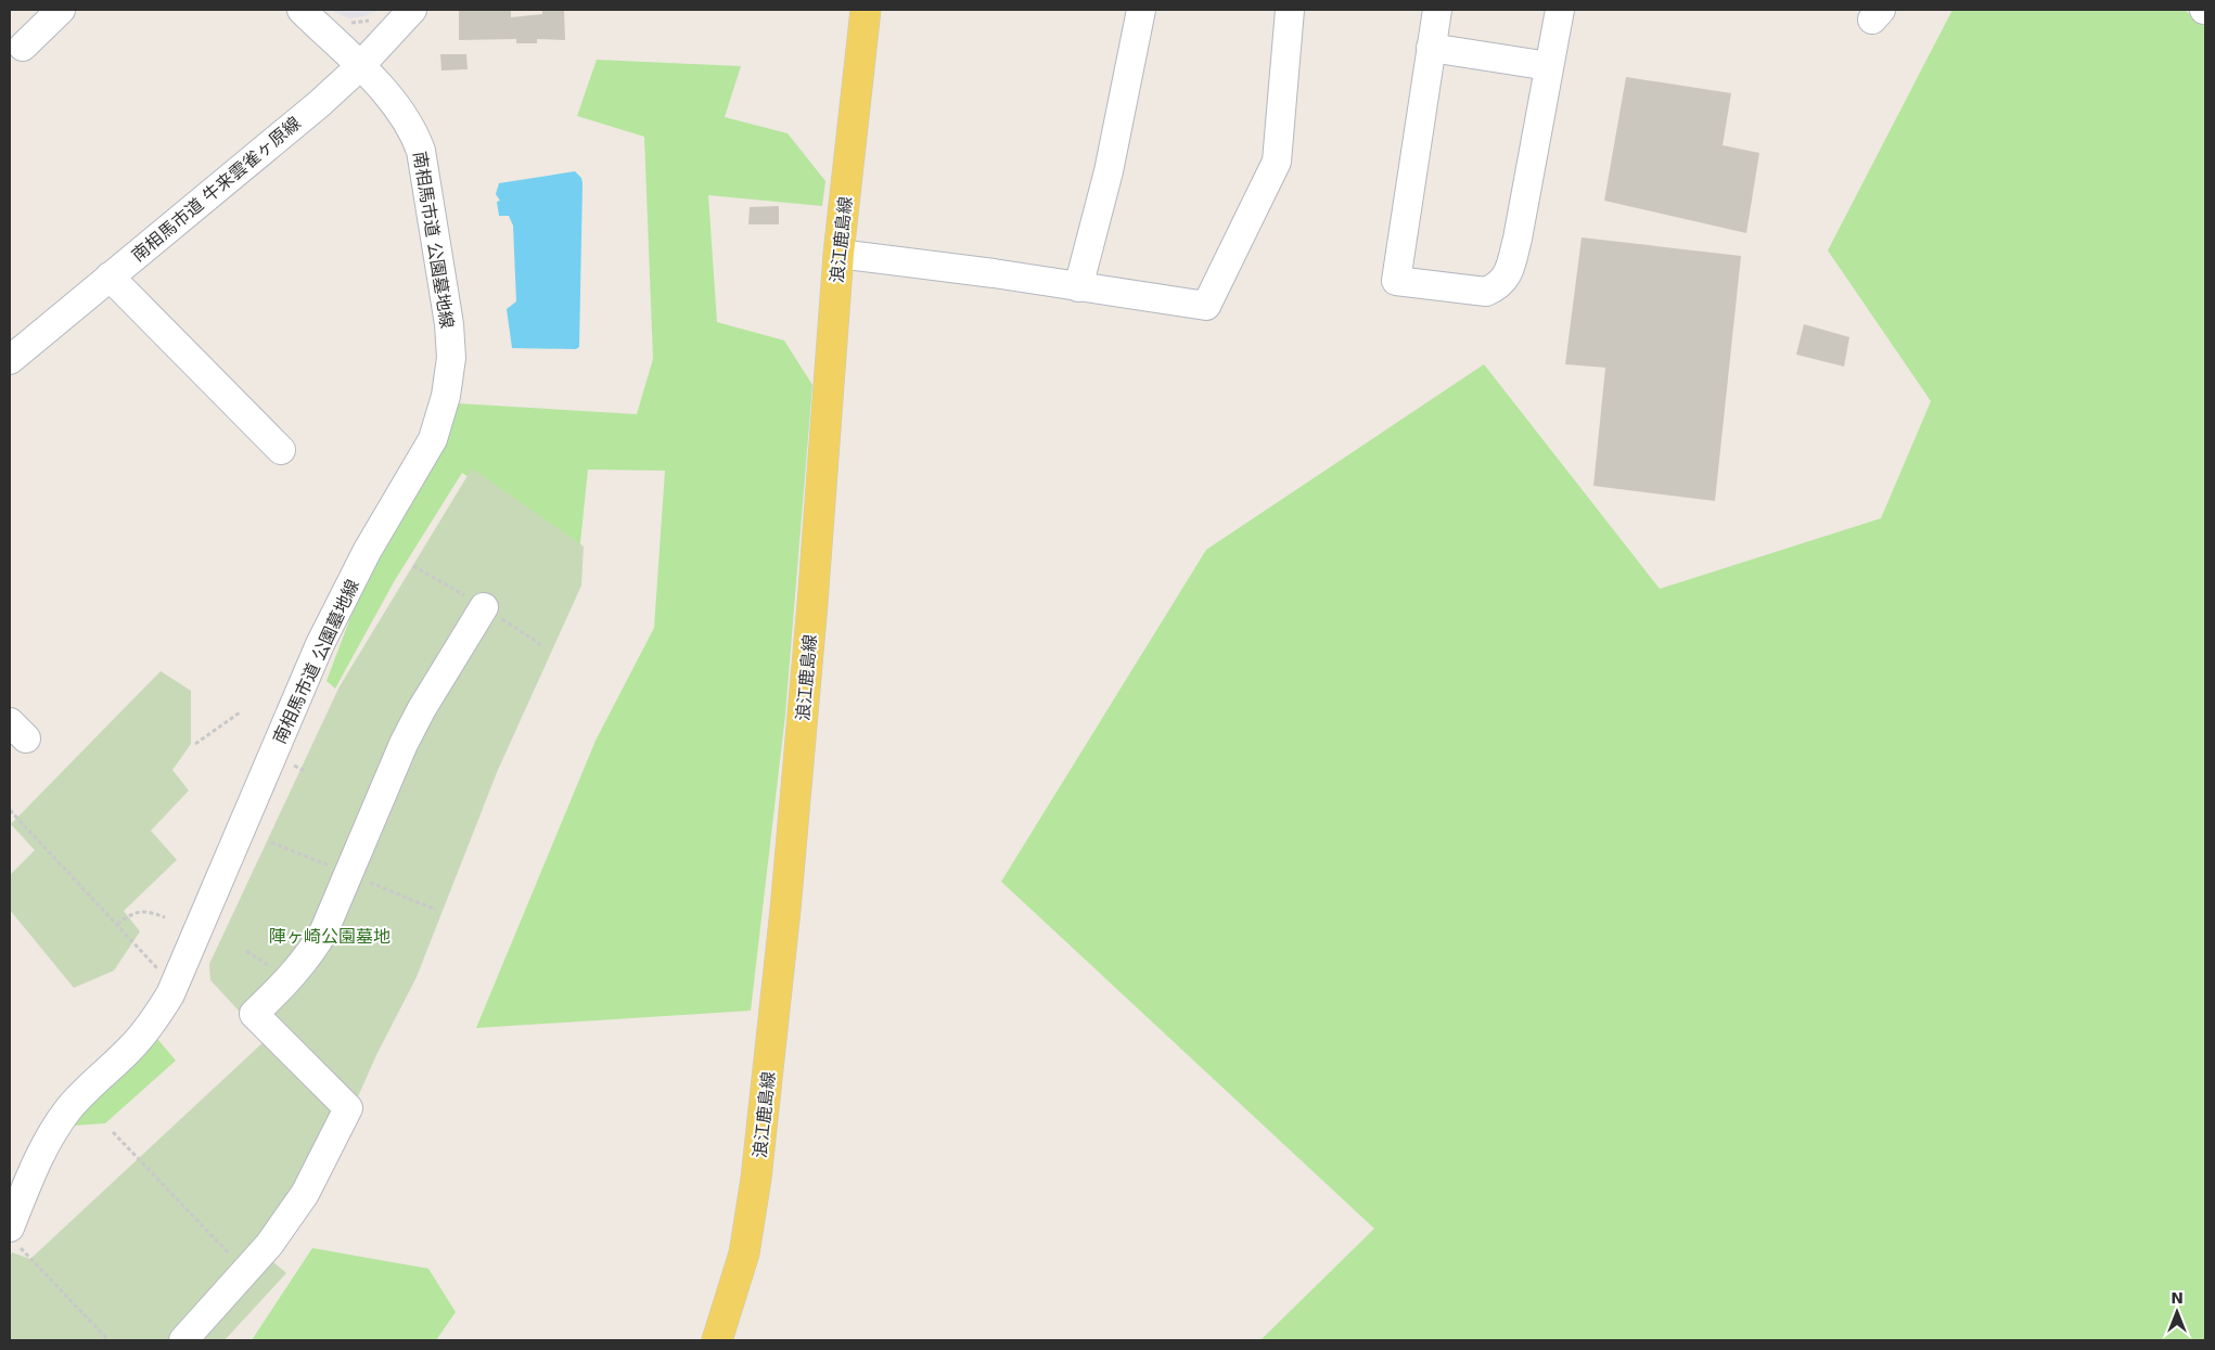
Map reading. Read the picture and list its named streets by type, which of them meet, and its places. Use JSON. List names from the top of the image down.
{
  "streets": {
    "main road": ["浪江鹿島線"],
    "street": ["南相馬市道 牛来雲雀ヶ原線", "南相馬市道 公園墓地線"]
  },
  "crossings": [
    ["南相馬市道 牛来雲雀ヶ原線", "南相馬市道 公園墓地線"]
  ],
  "parks": ["陣ヶ崎公園墓地"],
  "north": "top"
}
